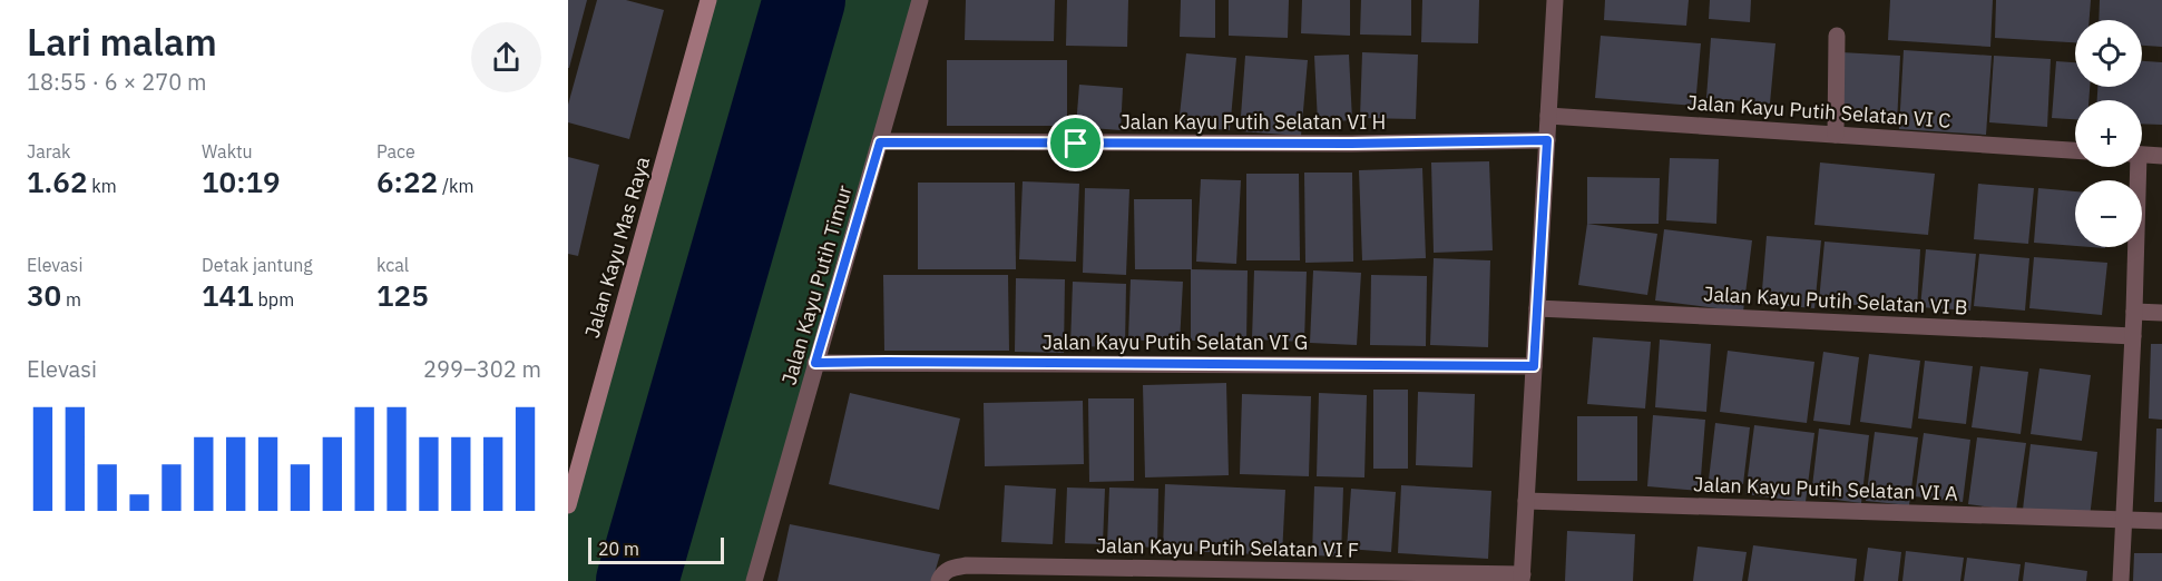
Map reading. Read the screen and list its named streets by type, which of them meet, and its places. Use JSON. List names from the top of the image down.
{
  "streets": {
    "street": [
      "Jalan Kayu Putih Selatan VI C",
      "Jalan Kayu Putih Selatan VI H",
      "Jalan Kayu Mas Raya",
      "Jalan Kayu Putih Timur",
      "Jalan Kayu Putih Selatan VI B",
      "Jalan Kayu Putih Selatan VI G",
      "Jalan Kayu Putih Selatan VI A",
      "Jalan Kayu Putih Selatan VI F"
    ]
  },
  "crossings": [
    ["Jalan Kayu Putih Selatan VI H", "Jalan Kayu Putih Timur"],
    ["Jalan Kayu Putih Timur", "Jalan Kayu Putih Selatan VI G"]
  ],
  "scale_bar": "20 m",
  "page": {
    "heading": ["Lari malam", "18:55 · 6 × 270 m"],
    "map_buttons": ["+", "−"],
    "stats": [
      ["Jarak", "1.62 km"],
      ["Waktu", "10:19"],
      ["Pace", "6:22 /km"],
      ["Elevasi", "30 m"],
      ["Detak jantung", "141 bpm"],
      ["kcal", "125"]
    ],
    "chart": ["Elevasi", "299–302 m"],
    "scale": "20 m"
  }
}
